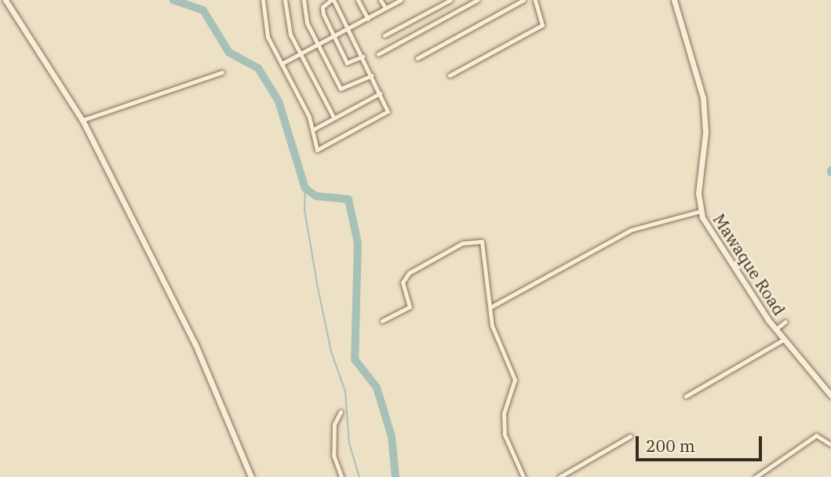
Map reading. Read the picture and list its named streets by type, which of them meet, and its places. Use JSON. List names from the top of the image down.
{
  "streets": {
    "street": ["Mawaque Road"]
  },
  "scale_bar": "200 m"
}
